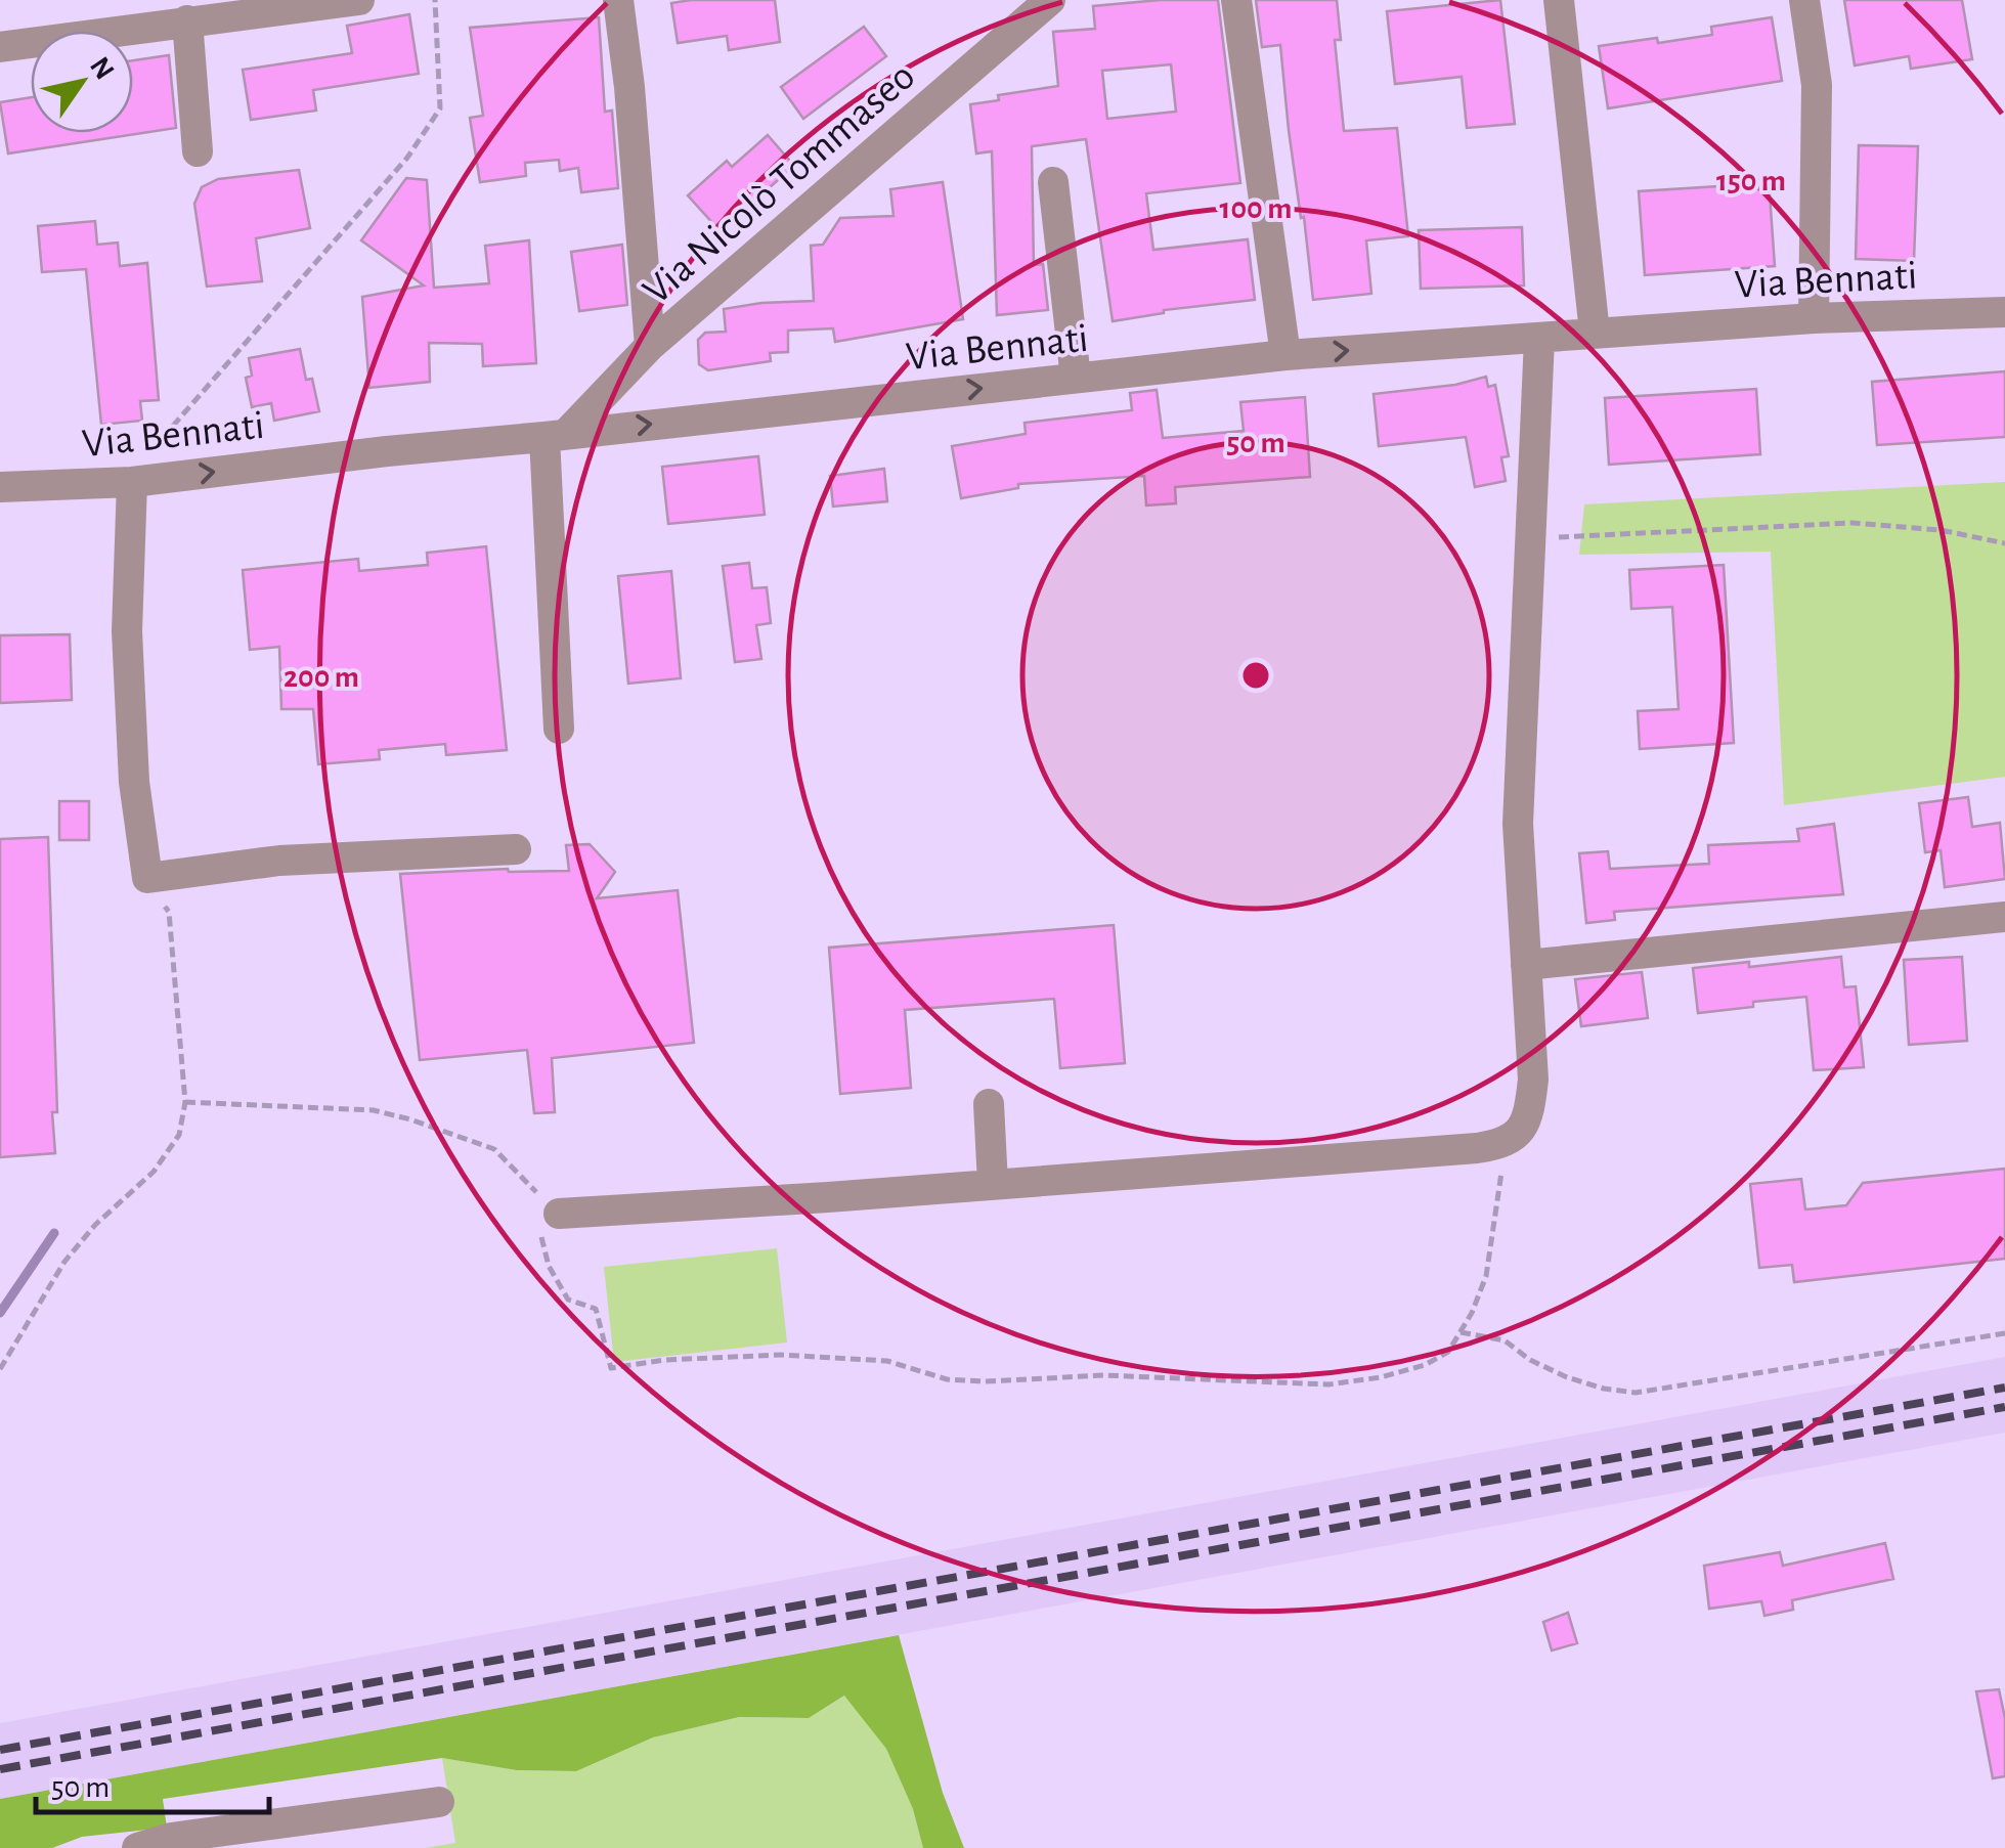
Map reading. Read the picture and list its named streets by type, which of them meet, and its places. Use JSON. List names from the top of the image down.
{
  "streets": {
    "street": ["Via Nicolò Tommaseo", "Via Bennati"]
  },
  "crossings": [
    ["Via Nicolò Tommaseo", "Via Bennati"]
  ],
  "one_way": ["Via Bennati"],
  "scale_bar": "50 m",
  "north": "top right",
  "rings": [
    "150 m",
    "100 m",
    "50 m",
    "200 m"
  ]
}
